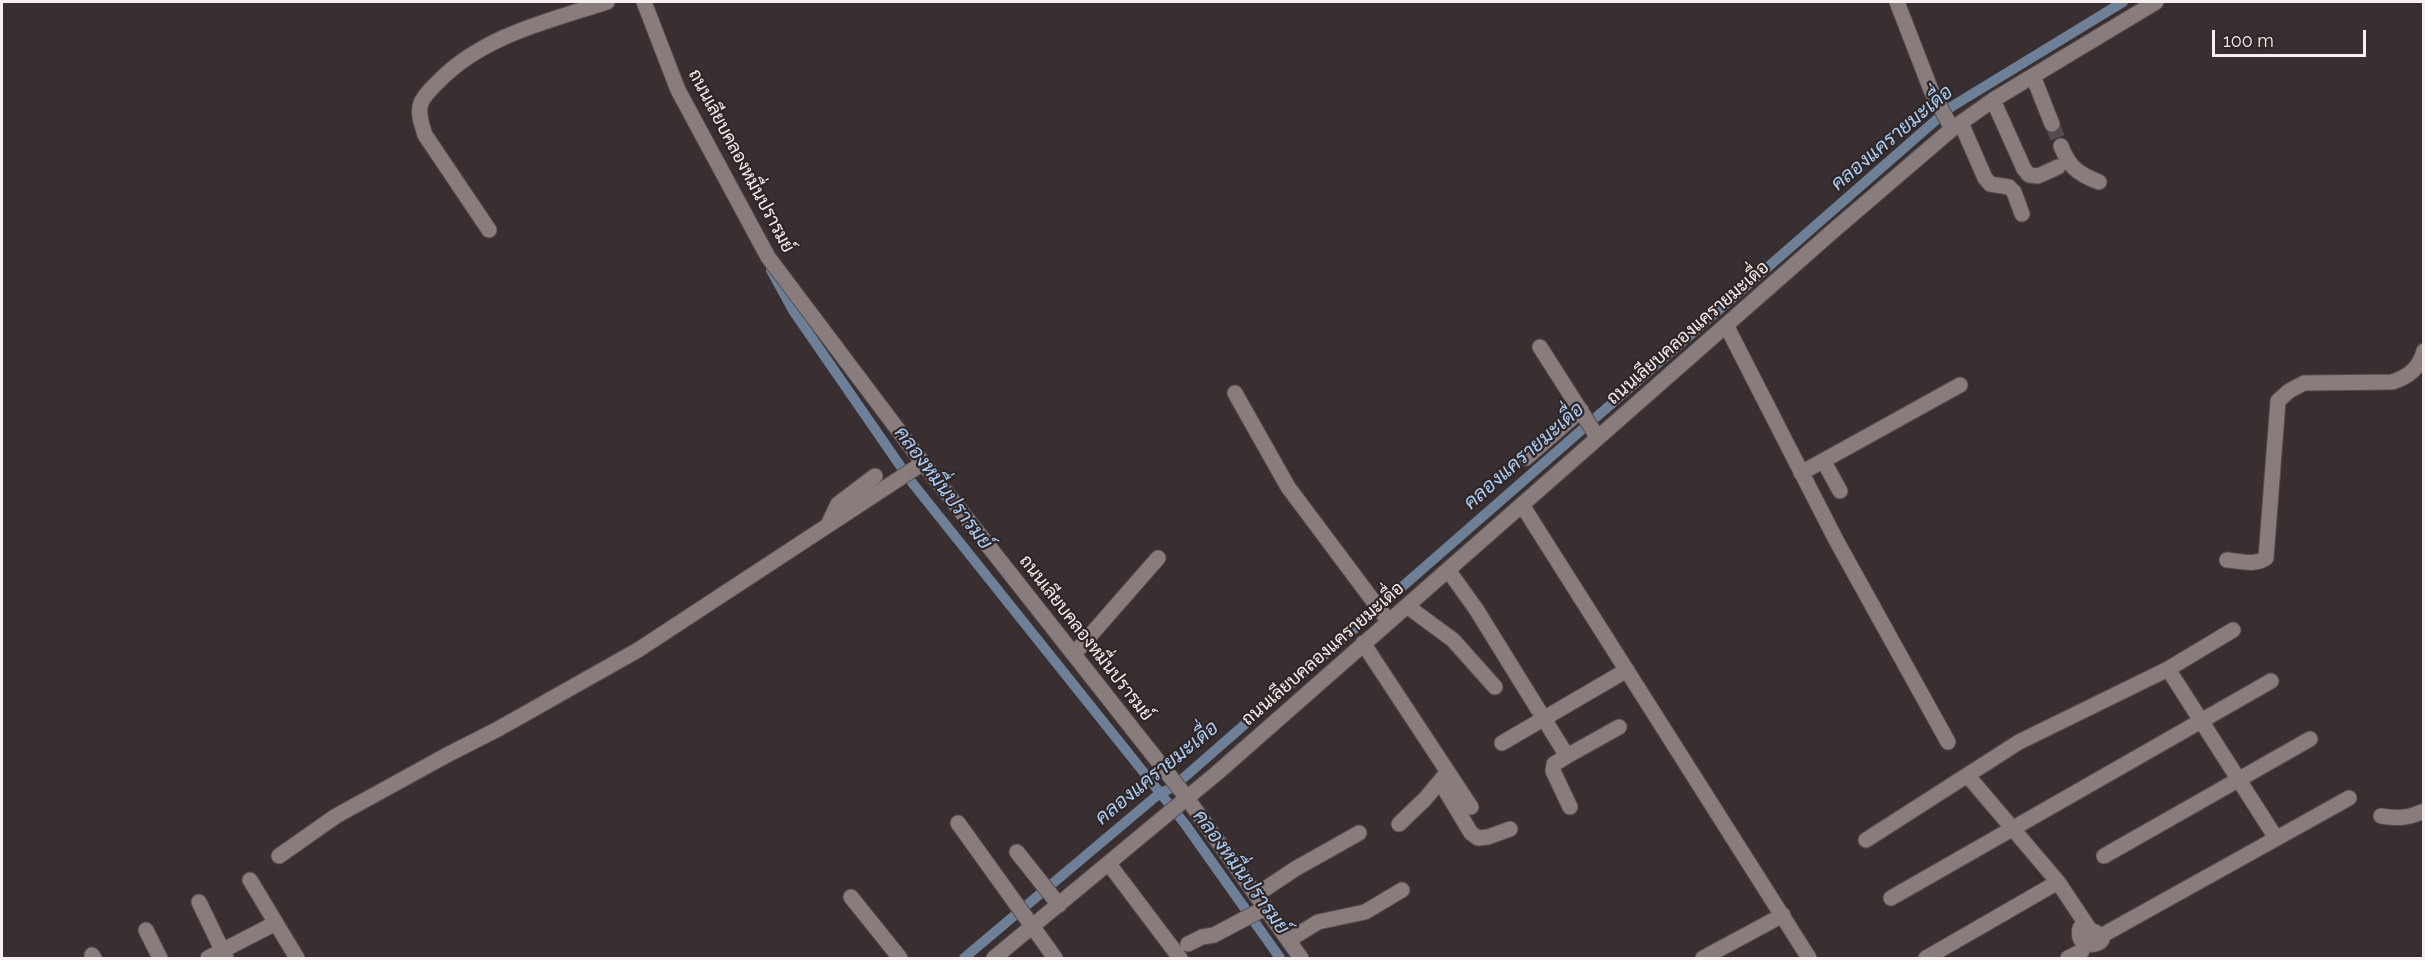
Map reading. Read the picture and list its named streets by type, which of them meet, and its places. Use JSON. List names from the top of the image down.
{
  "streets": {
    "street": ["ถนนเลียบคลองหมื่นปรารมย์", "ถนนเลียบคลองแครายมะเดื่อ"]
  },
  "crossings": [
    ["ถนนเลียบคลองหมื่นปรารมย์", "ถนนเลียบคลองแครายมะเดื่อ"]
  ],
  "water": ["คลองแครายมะเดื่อ", "คลองหมื่นปรารมย์"],
  "scale_bar": "100 m"
}
